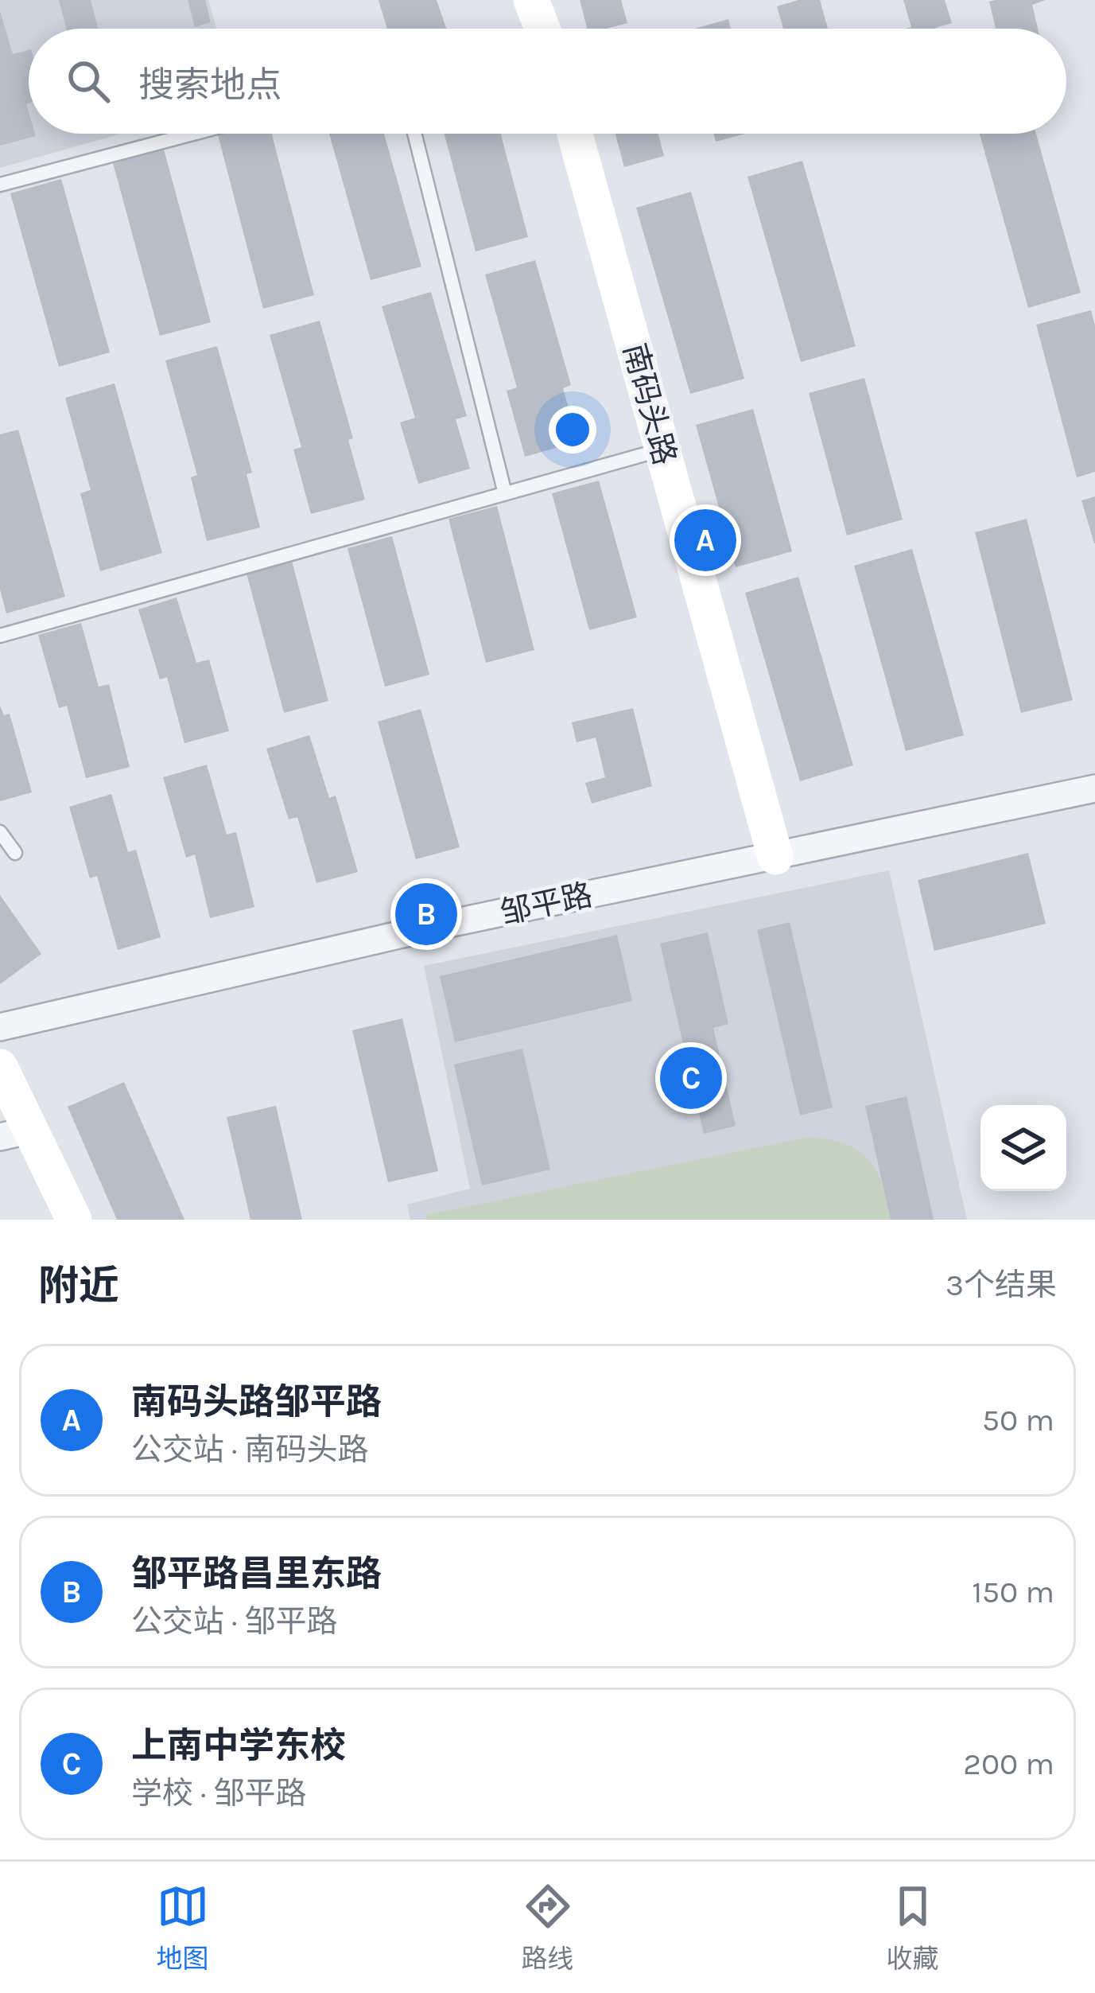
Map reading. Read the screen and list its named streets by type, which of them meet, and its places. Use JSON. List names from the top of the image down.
{
  "streets": {
    "street": ["南码头路", "邹平路"]
  },
  "crossings": [
    ["南码头路", "邹平路"]
  ],
  "page": {
    "search": "搜索地点",
    "pins": ["A", "B", "C"],
    "heading": ["附近", "3个结果"],
    "list": [
      {
        "mark": "A",
        "name": "南码头路邹平路",
        "note": "公交站 · 南码头路",
        "value": "50 m"
      },
      {
        "mark": "B",
        "name": "邹平路昌里东路",
        "note": "公交站 · 邹平路",
        "value": "150 m"
      },
      {
        "mark": "C",
        "name": "上南中学东校",
        "note": "学校 · 邹平路",
        "value": "200 m"
      }
    ],
    "nav": ["地图", "路线", "收藏"]
  }
}
